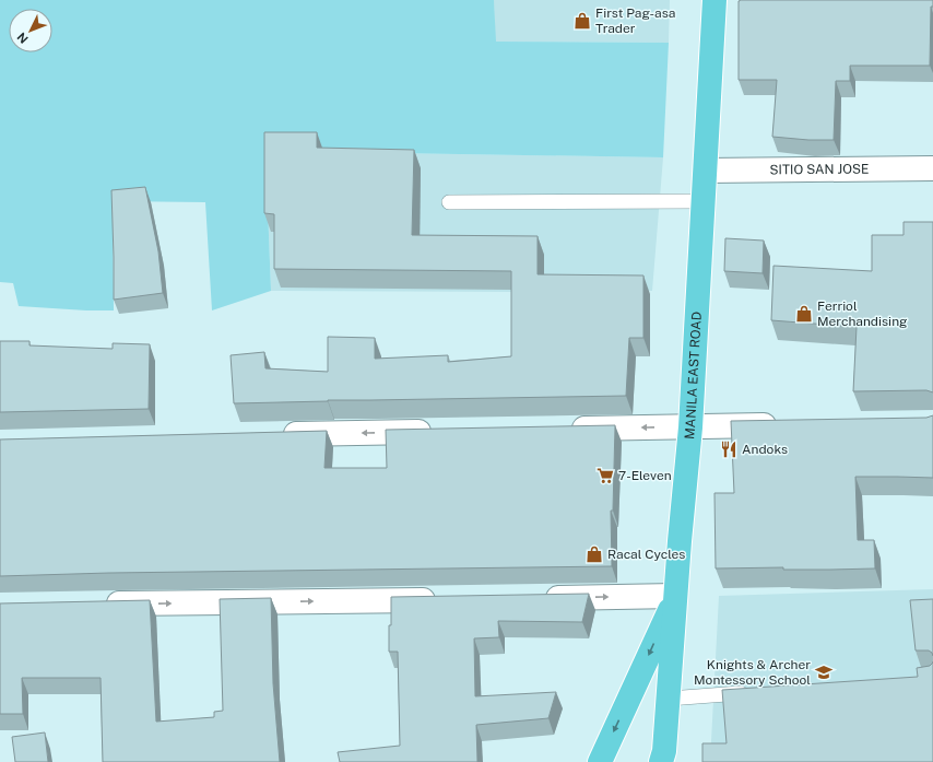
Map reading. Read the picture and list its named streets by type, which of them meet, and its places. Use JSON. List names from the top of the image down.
{
  "streets": {
    "main road": ["MANILA EAST ROAD"],
    "street": ["SITIO SAN JOSE"]
  },
  "crossings": [
    ["SITIO SAN JOSE", "MANILA EAST ROAD"]
  ],
  "places": {
    "shop": ["First Pag-asa Trader", "Ferriol Merchandising", "Racal Cycles"],
    "restaurant": ["Andoks"],
    "supermarket": ["7-Eleven"],
    "school or university": ["Knights & Archer Montessory School"]
  },
  "north": "bottom left"
}
